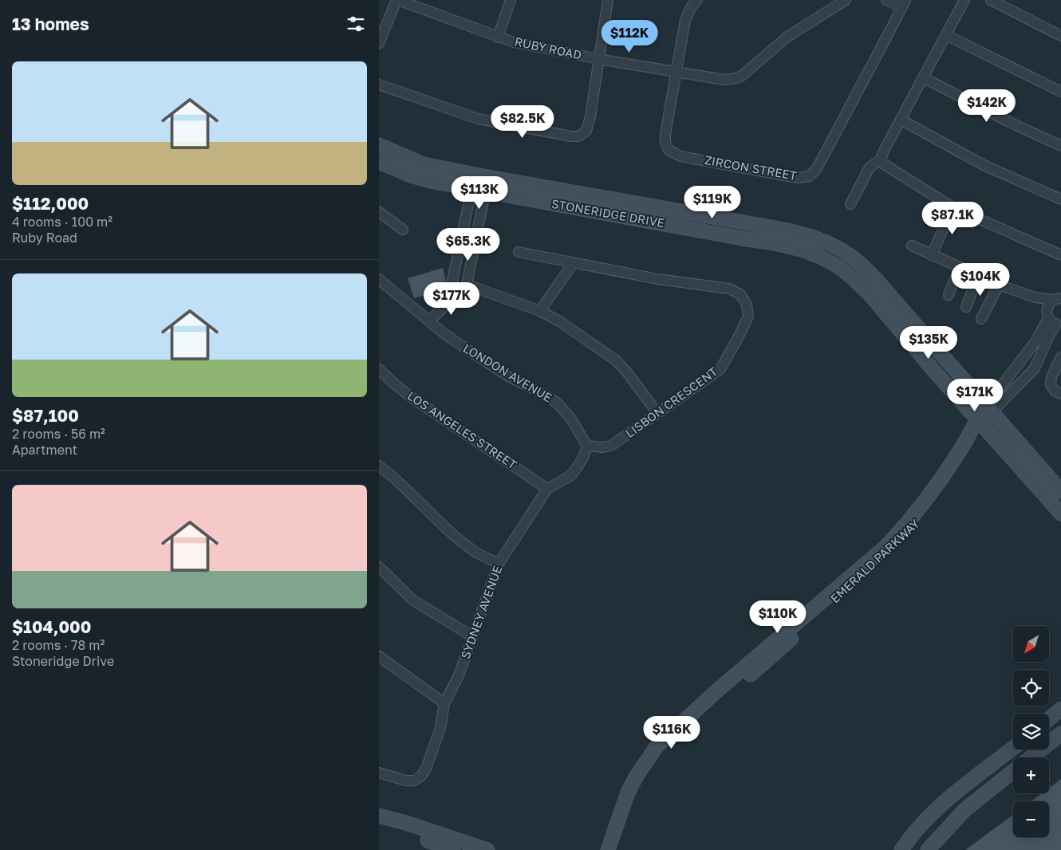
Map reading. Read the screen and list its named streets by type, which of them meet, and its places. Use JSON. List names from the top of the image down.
{
  "streets": {
    "street": [
      "RUBY ROAD",
      "ZIRCON STREET",
      "STONERIDGE DRIVE",
      "LONDON AVENUE",
      "LISBON CRESCENT",
      "LOS ANGELES STREET",
      "EMERALD PARKWAY",
      "SYDNEY AVENUE"
    ]
  },
  "crossings": [
    ["RUBY ROAD", "ZIRCON STREET"],
    ["STONERIDGE DRIVE", "EMERALD PARKWAY"],
    ["LONDON AVENUE", "LISBON CRESCENT"],
    ["LONDON AVENUE", "SYDNEY AVENUE"],
    ["LISBON CRESCENT", "SYDNEY AVENUE"],
    ["LOS ANGELES STREET", "SYDNEY AVENUE"]
  ],
  "north": "bottom left",
  "page": {
    "heading": "13 homes",
    "price": [
      "$112K",
      "$142K",
      "$82.5K",
      "$113K",
      "$119K",
      "$87.1K",
      "$65.3K",
      "$104K",
      "$177K",
      "$135K",
      "$171K",
      "$110K",
      "$116K"
    ],
    "list": [
      {
        "name": "$112,000",
        "note": "4 rooms · 100 m² · Ruby Road"
      },
      {
        "name": "$87,100",
        "note": "2 rooms · 56 m² · Apartment"
      },
      {
        "name": "$104,000",
        "note": "2 rooms · 78 m² · Stoneridge Drive"
      }
    ],
    "map_buttons": ["+", "−"]
  }
}
